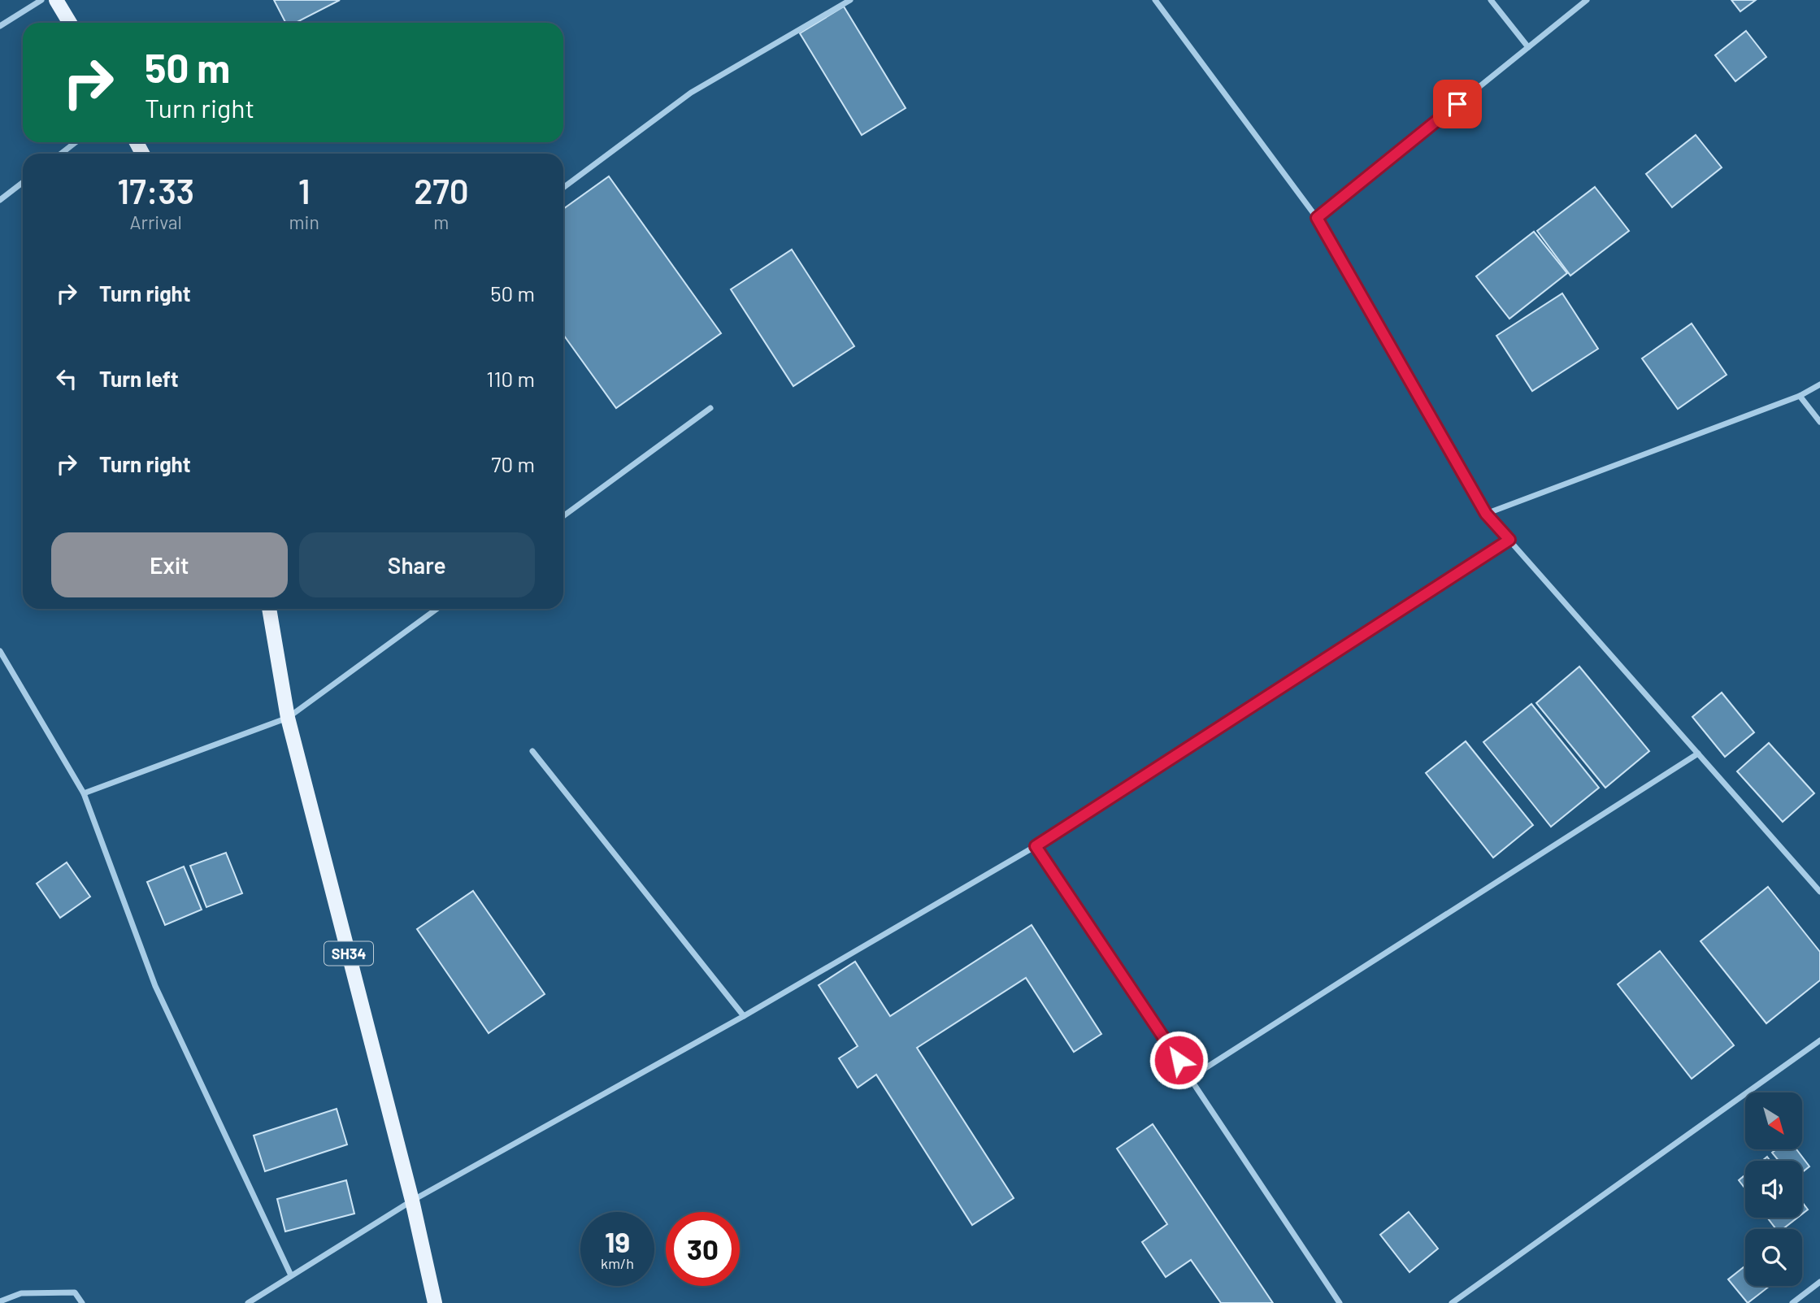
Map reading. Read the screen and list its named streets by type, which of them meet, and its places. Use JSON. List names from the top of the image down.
{
  "streets": {
    "main road": ["SH34"]
  },
  "north": "bottom right",
  "page": {
    "turn": ["50 m", "Turn right"],
    "eta": [
      "17:33",
      "Arrival",
      "1",
      "min",
      "270",
      "m"
    ],
    "list": [
      {
        "name": "Turn right",
        "value": "50 m"
      },
      {
        "name": "Turn left",
        "value": "110 m"
      },
      {
        "name": "Turn right",
        "value": "70 m"
      }
    ],
    "buttons": ["Exit", "Share"],
    "speed": "19 km/h",
    "limit": "30"
  }
}
